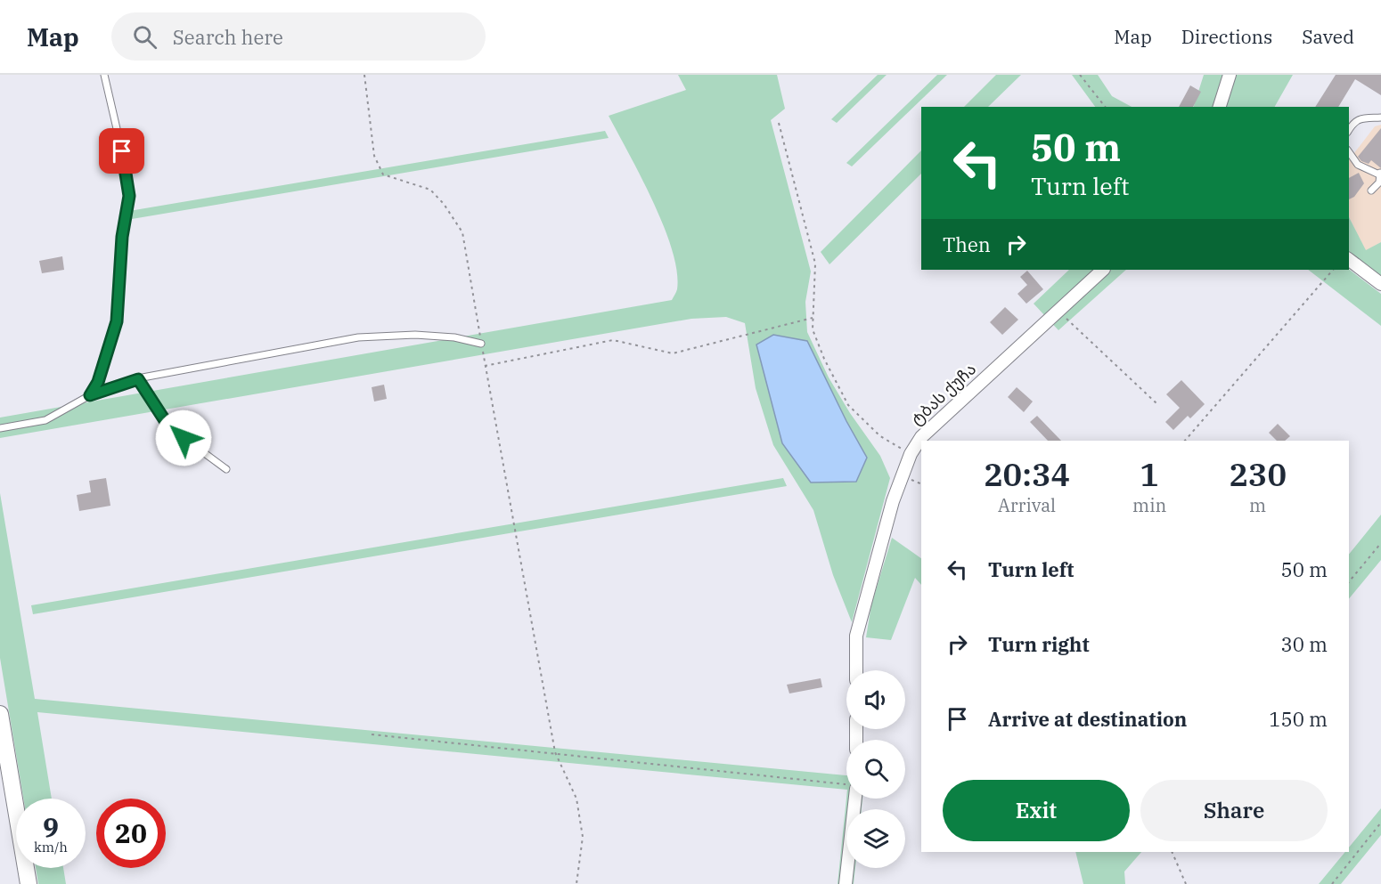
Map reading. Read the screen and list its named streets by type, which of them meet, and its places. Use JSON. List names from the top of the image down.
{
  "streets": {
    "street": ["ტბას ქუჩა"]
  },
  "page": {
    "header": "Map",
    "search": "Search here",
    "nav": ["Map", "Directions", "Saved"],
    "turn": ["50 m", "Turn left"],
    "then": "Then",
    "eta": [
      "20:34",
      "Arrival",
      "1",
      "min",
      "230",
      "m"
    ],
    "list": [
      {
        "name": "Turn left",
        "value": "50 m"
      },
      {
        "name": "Turn right",
        "value": "30 m"
      },
      {
        "name": "Arrive at destination",
        "value": "150 m"
      }
    ],
    "buttons": ["Exit", "Share"],
    "speed": "9 km/h",
    "limit": "20"
  }
}
